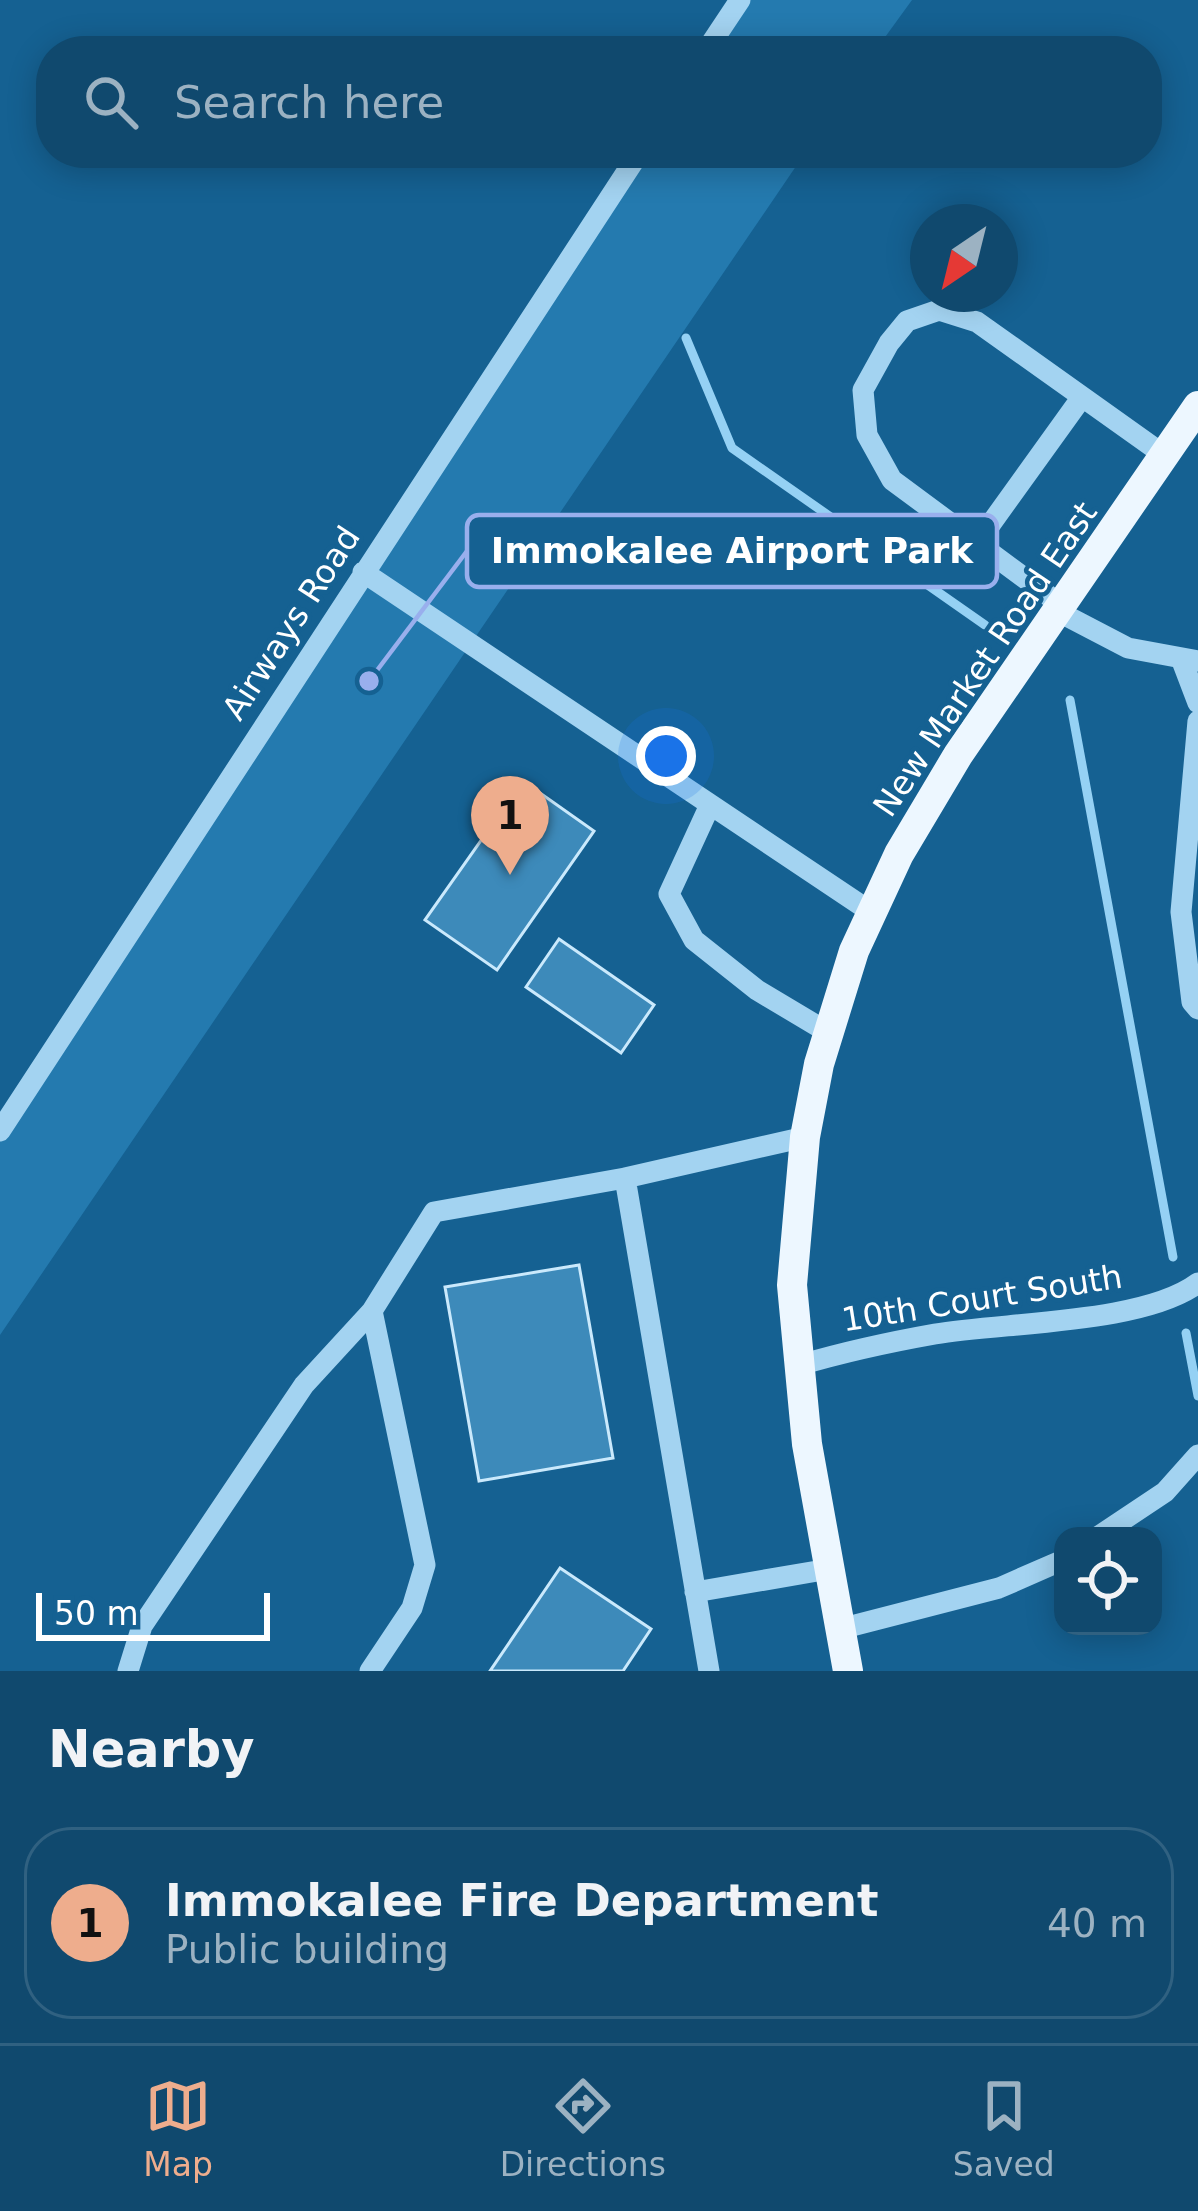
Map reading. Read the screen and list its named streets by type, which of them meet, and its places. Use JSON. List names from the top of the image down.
{
  "streets": {
    "main road": ["New Market Road East"],
    "street": ["Airways Road", "10th Court South"]
  },
  "crossings": [
    ["New Market Road East", "10th Court South"]
  ],
  "places": ["Immokalee Airport Park"],
  "scale_bar": "50 m",
  "north": "bottom left",
  "page": {
    "search": "Search here",
    "pins": "1",
    "scale": "50 m",
    "heading": "Nearby",
    "list": [
      {
        "mark": "1",
        "name": "Immokalee Fire Department",
        "note": "Public building",
        "value": "40 m"
      }
    ],
    "nav": ["Map", "Directions", "Saved"]
  }
}
